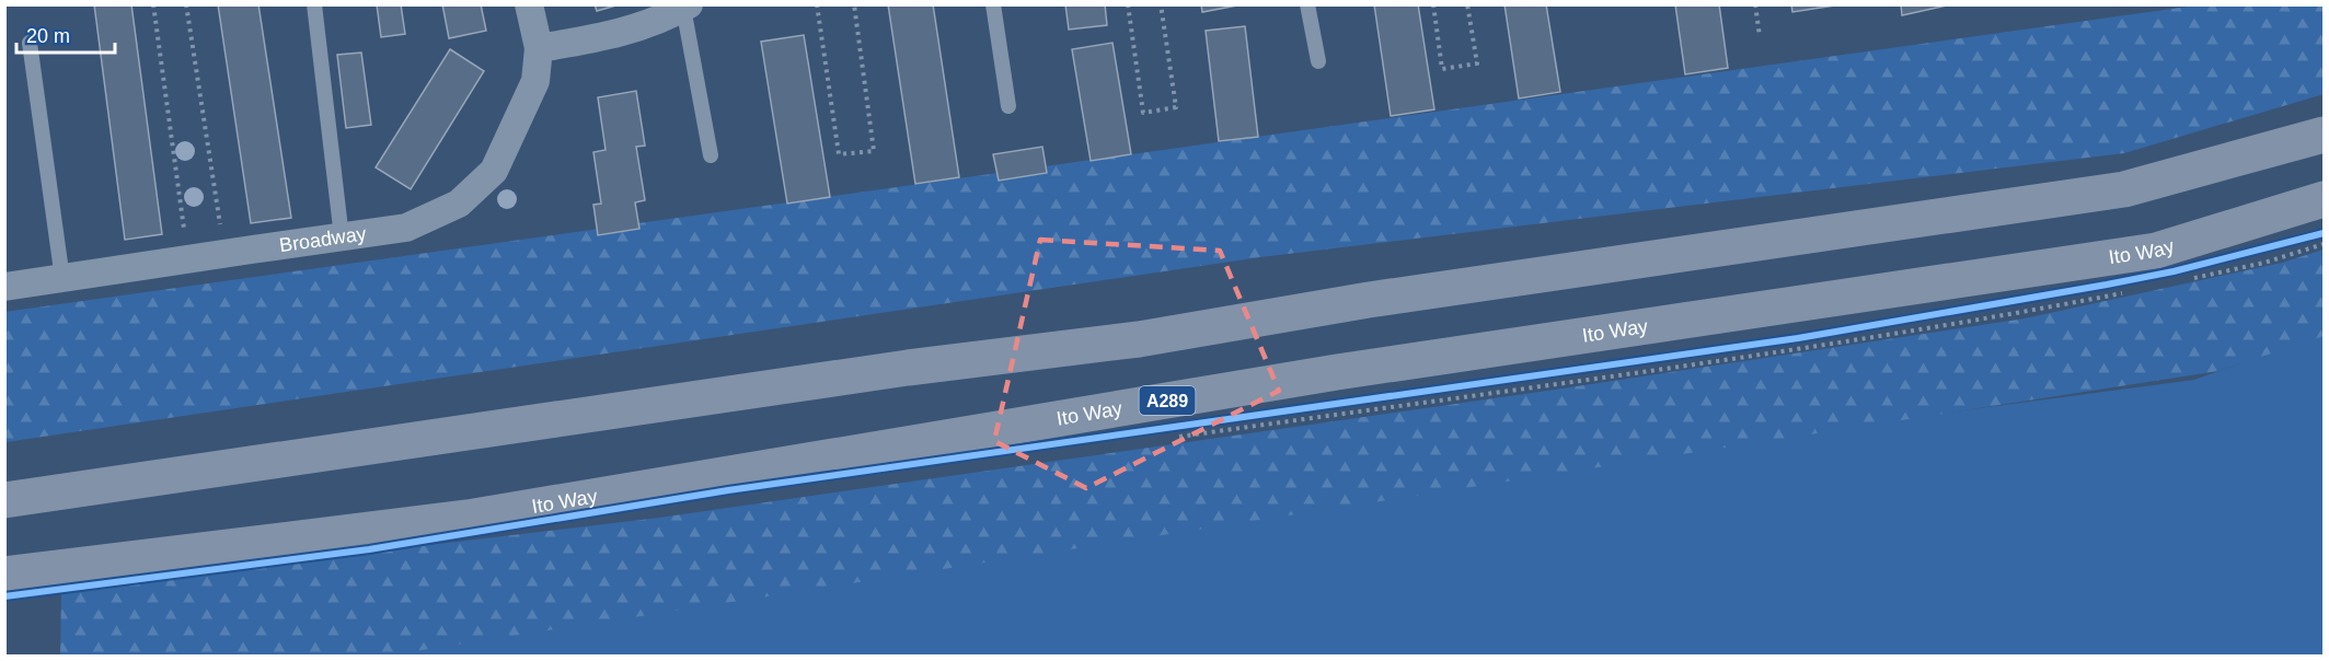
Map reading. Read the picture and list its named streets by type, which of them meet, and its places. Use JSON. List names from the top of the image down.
{
  "streets": {
    "main road": ["Ito Way", "A289"],
    "street": ["Broadway"]
  },
  "scale_bar": "20 m"
}
